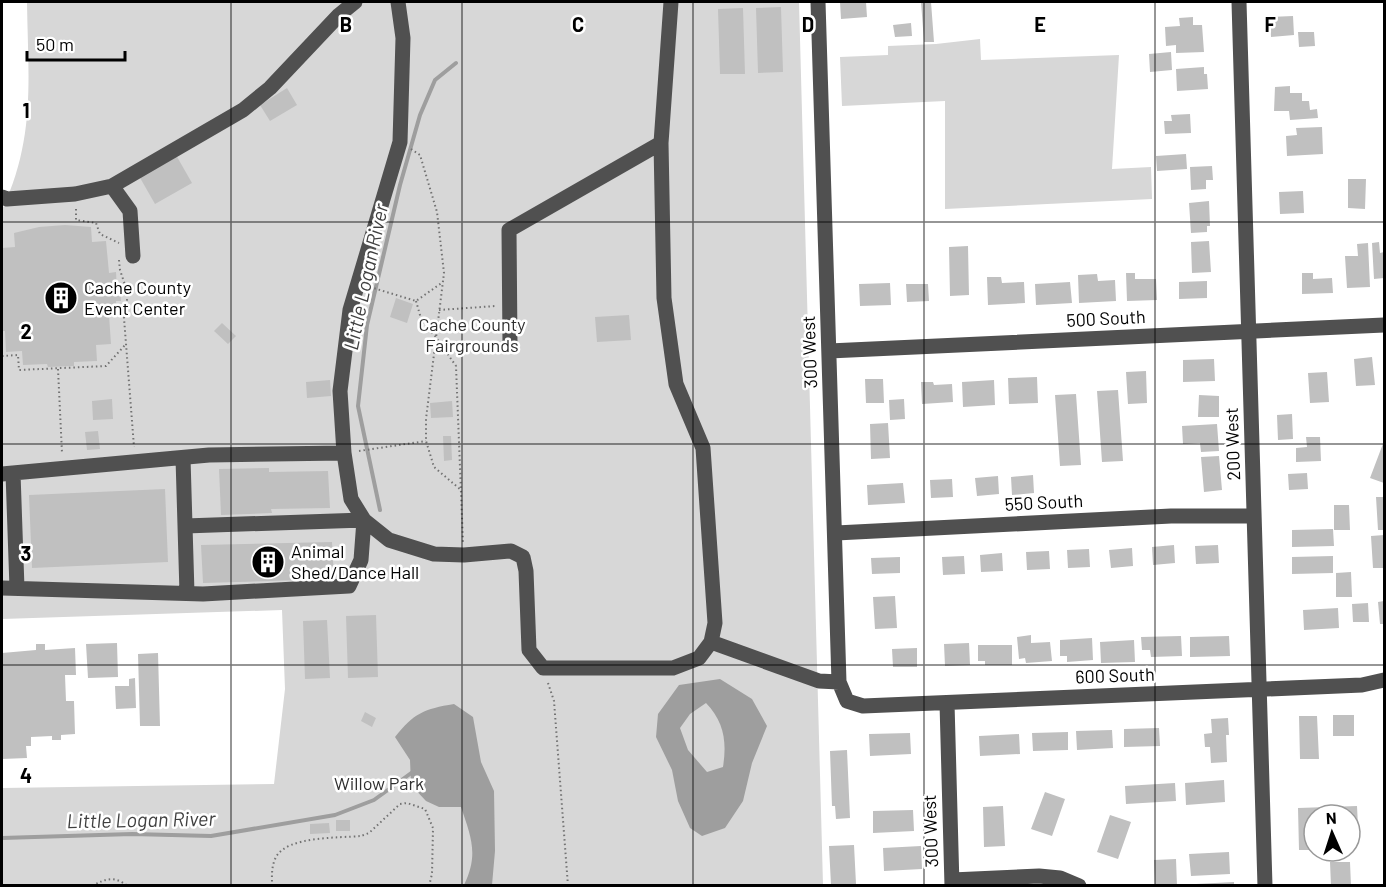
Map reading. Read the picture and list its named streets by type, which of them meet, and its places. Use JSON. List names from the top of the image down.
{
  "streets": {
    "street": [
      "500 South",
      "300 West",
      "200 West",
      "550 South",
      "600 South"
    ]
  },
  "crossings": [
    ["500 South", "300 West"],
    ["500 South", "200 West"],
    ["300 West", "550 South"],
    ["300 West", "600 South"],
    ["200 West", "550 South"],
    ["200 West", "600 South"]
  ],
  "water": ["Little Logan River"],
  "parks": ["Cache County Fairgrounds", "Willow Park"],
  "places": {
    "building": ["Cache County Event Center", "Animal Shed/Dance Hall"]
  },
  "scale_bar": "50 m",
  "north": "top",
  "grid": {
    "columns": [
      "B",
      "C",
      "D",
      "E",
      "F"
    ],
    "rows": [
      "1",
      "2",
      "3",
      "4"
    ]
  }
}
